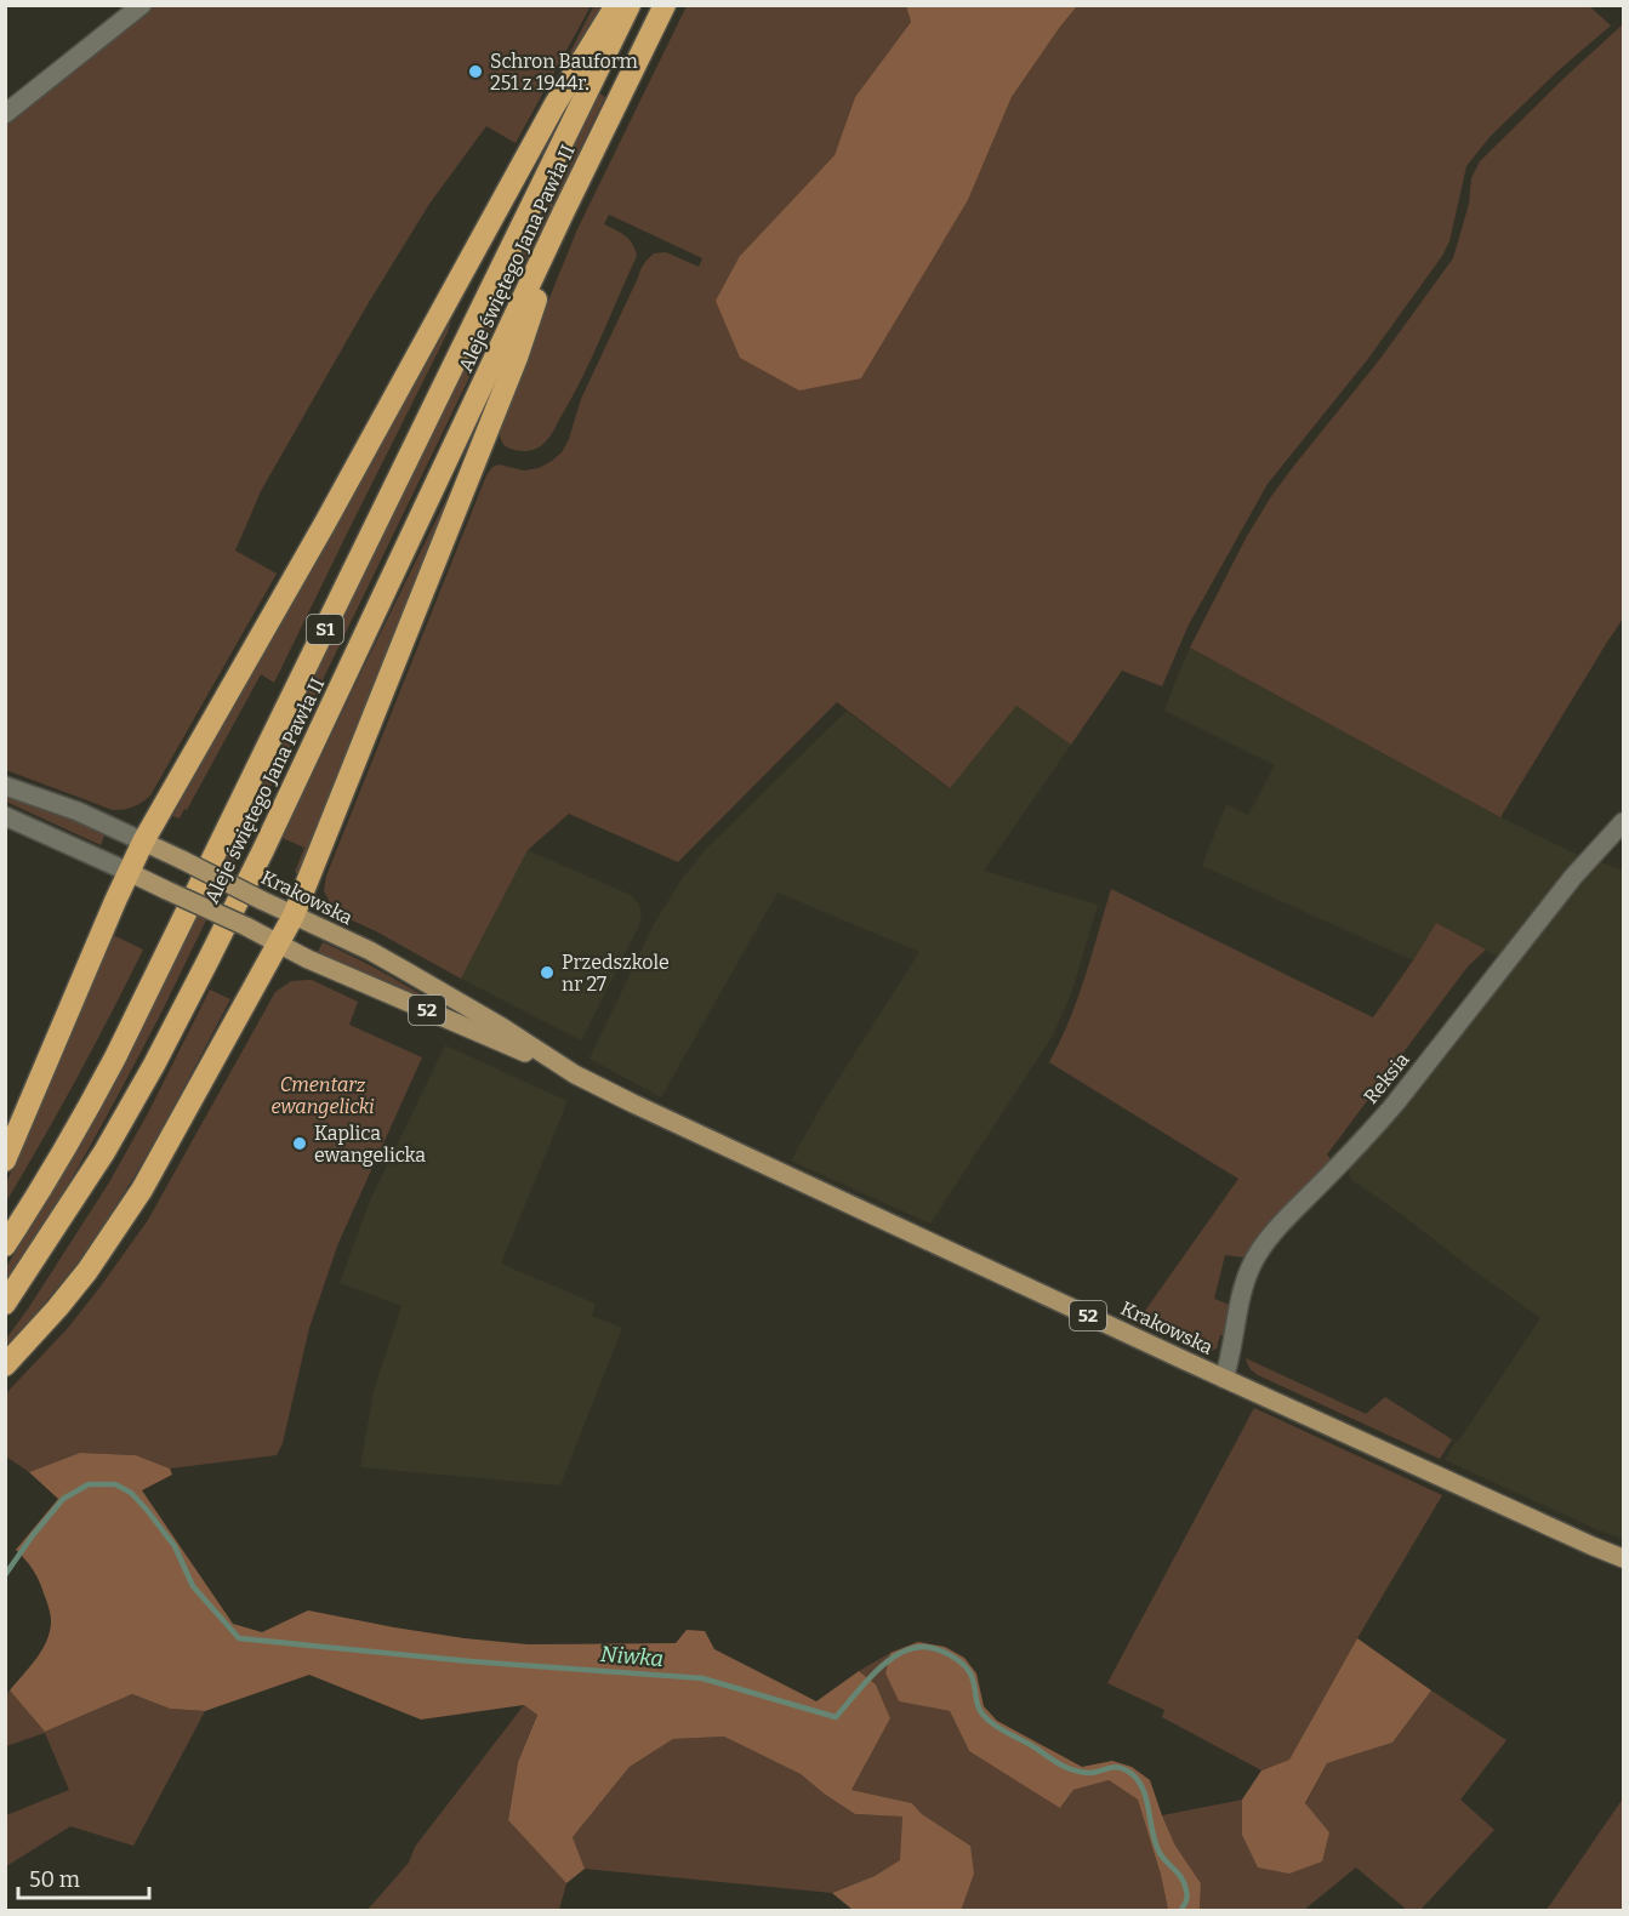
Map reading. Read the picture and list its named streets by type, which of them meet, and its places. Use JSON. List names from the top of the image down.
{
  "streets": {
    "highway": ["Aleje świętego Jana Pawła II", "S1"],
    "main road": ["Krakowska", "52"],
    "street": ["Reksia"]
  },
  "crossings": [
    ["Krakowska", "Reksia"]
  ],
  "water": ["Niwka"],
  "parks": ["Cmentarz ewangelicki"],
  "places": ["Schron Bauform 251 z 1944r.", "Przedszkole nr 27", "Kaplica ewangelicka"],
  "scale_bar": "50 m"
}
